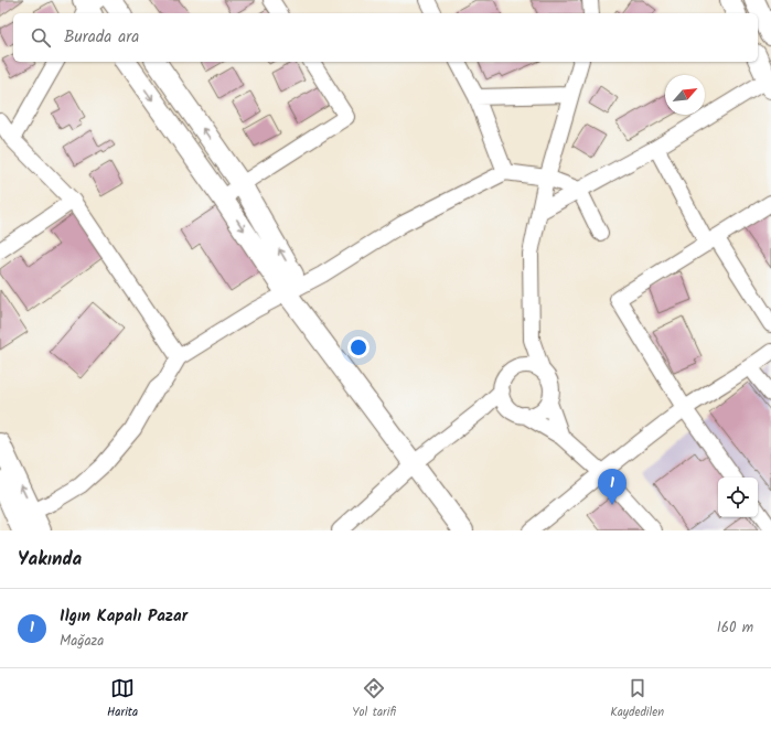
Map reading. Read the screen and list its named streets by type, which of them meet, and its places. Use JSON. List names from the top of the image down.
{
  "north": "top right",
  "page": {
    "search": "Burada ara",
    "pins": "1",
    "heading": "Yakında",
    "list": [
      {
        "mark": "1",
        "name": "Ilgın Kapalı Pazar",
        "note": "Mağaza",
        "value": "160 m"
      }
    ],
    "nav": ["Harita", "Yol tarifi", "Kaydedilen"]
  }
}
